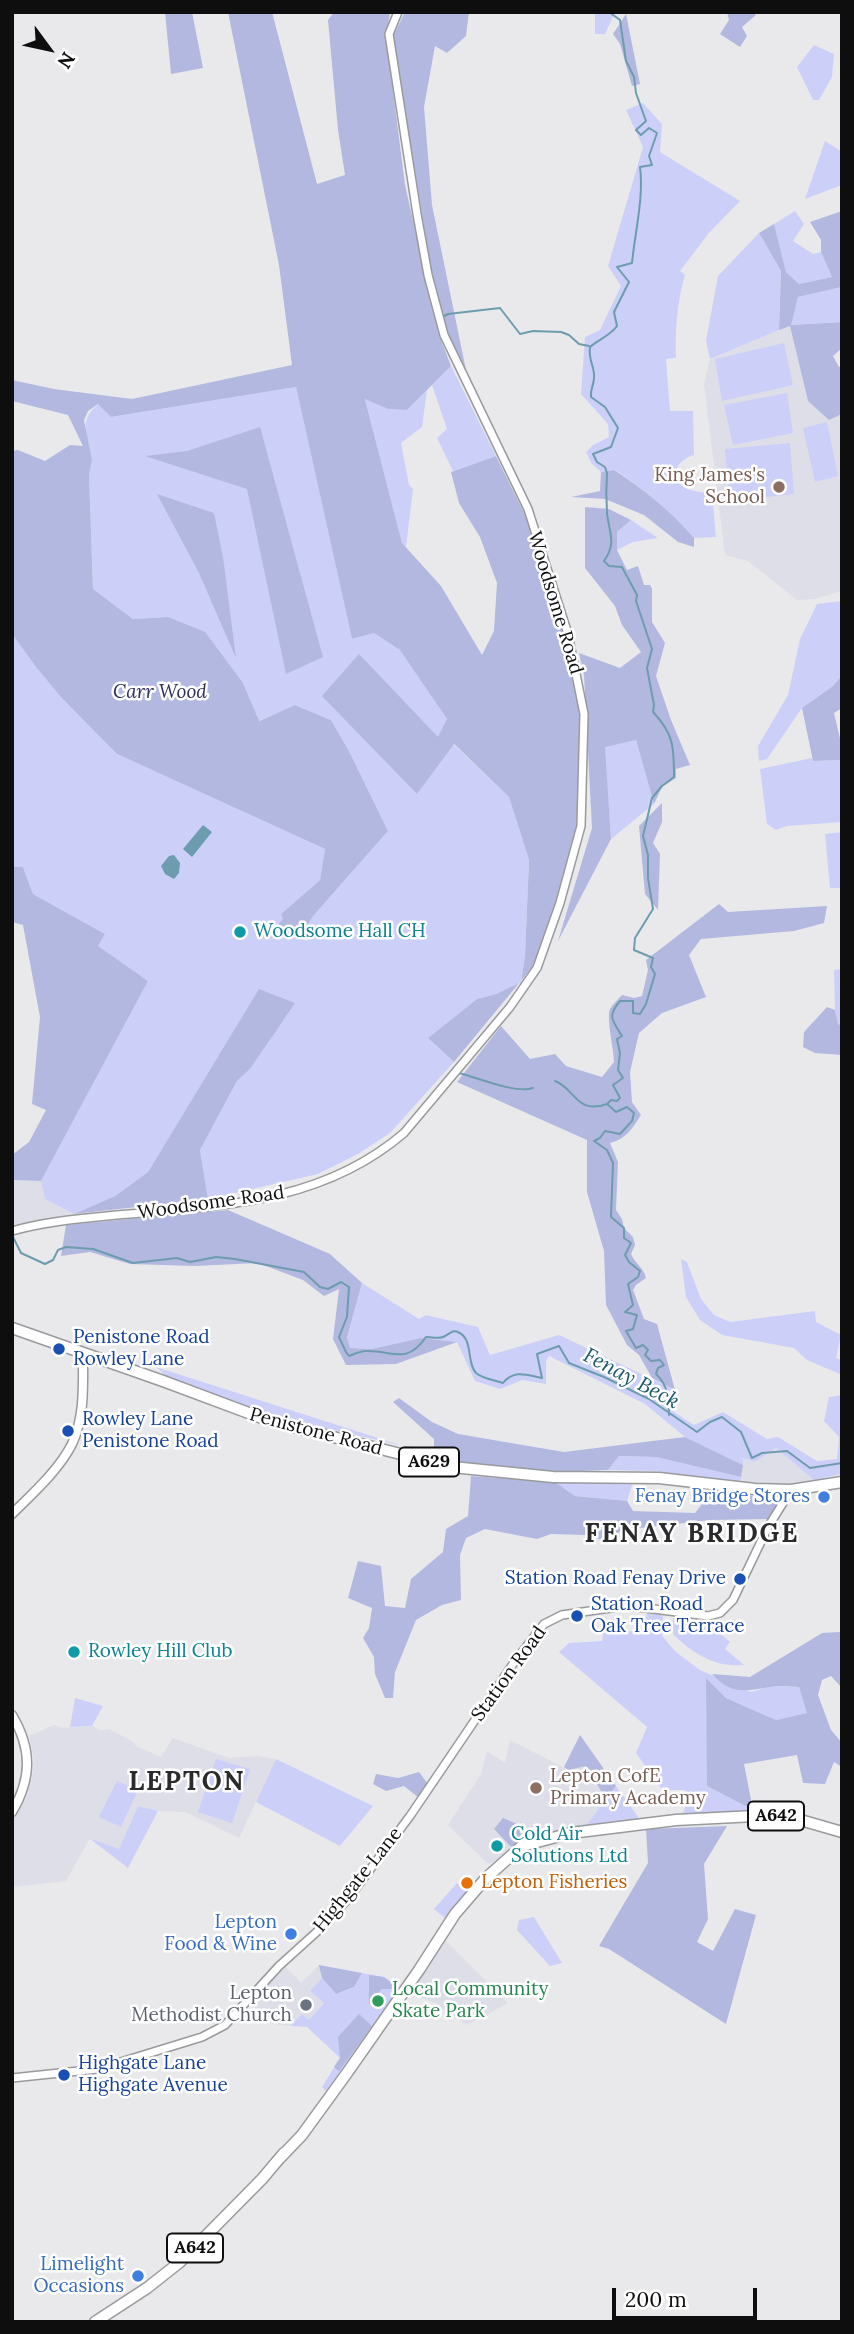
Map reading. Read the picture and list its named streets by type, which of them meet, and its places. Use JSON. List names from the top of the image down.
{
  "streets": {
    "highway": ["Penistone Road", "A629", "A642"],
    "street": ["Woodsome Road", "Station Road", "Highgate Lane"]
  },
  "crossings": [
    ["Penistone Road", "Station Road"],
    ["Station Road", "Highgate Lane"]
  ],
  "districts": ["FENAY BRIDGE", "LEPTON"],
  "water": ["Fenay Beck"],
  "parks": ["Carr Wood"],
  "places": [
    "King James's School",
    "Woodsome Hall CH",
    "Penistone Road Rowley Lane",
    "Rowley Lane Penistone Road",
    "Fenay Bridge Stores",
    "Station Road Fenay Drive",
    "Station Road Oak Tree Terrace",
    "Rowley Hill Club",
    "Lepton CofE Primary Academy",
    "Cold Air Solutions Ltd",
    "Lepton Fisheries",
    "Lepton Food & Wine",
    "Local Community Skate Park",
    "Lepton Methodist Church",
    "Highgate Lane Highgate Avenue",
    "Limelight Occasions"
  ],
  "scale_bar": "200 m",
  "north": "bottom right"
}
